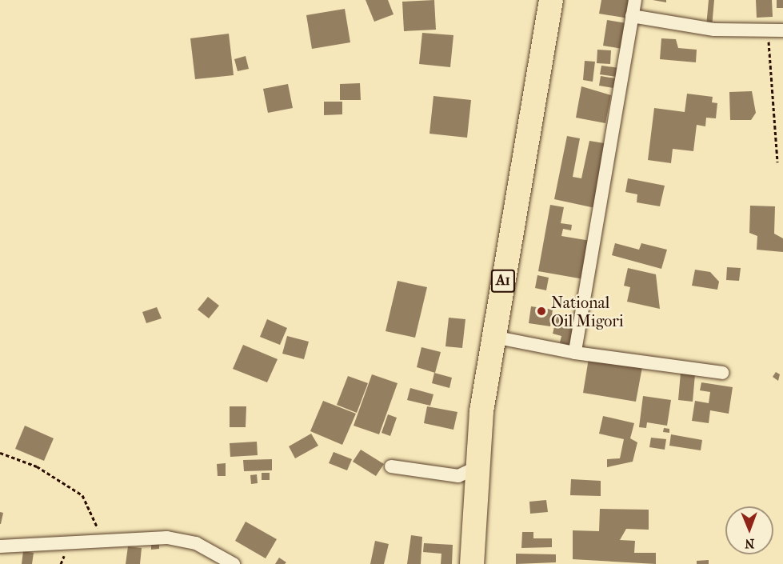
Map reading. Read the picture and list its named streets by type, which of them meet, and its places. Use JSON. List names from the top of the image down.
{
  "streets": {
    "highway": ["A1"]
  },
  "places": ["National Oil Migori"],
  "north": "bottom"
}
